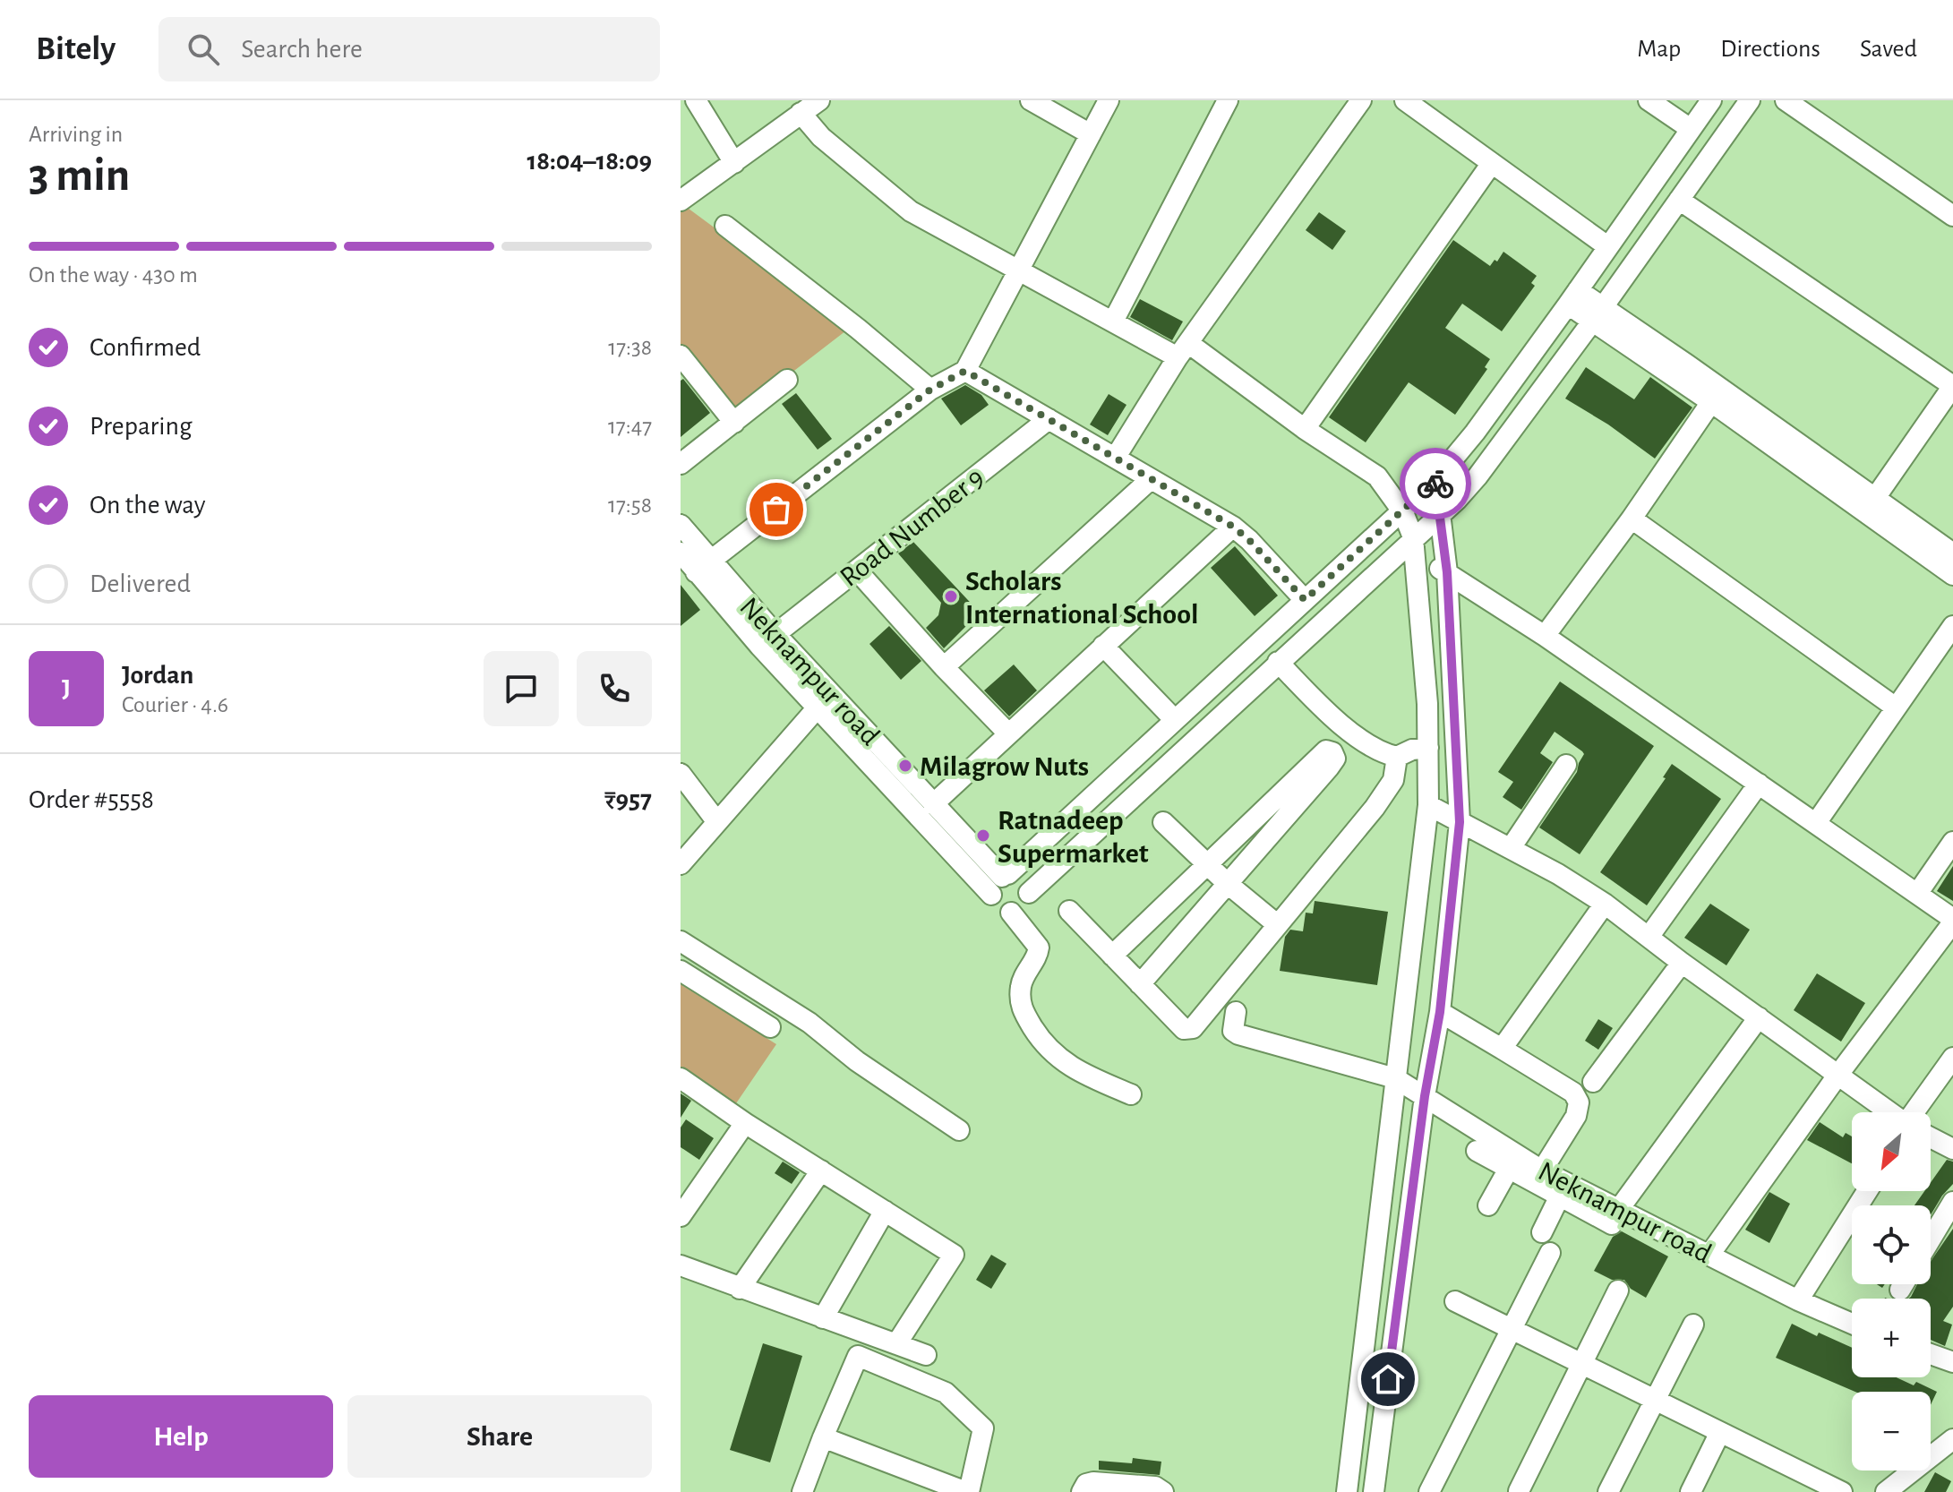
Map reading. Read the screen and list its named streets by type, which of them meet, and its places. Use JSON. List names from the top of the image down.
{
  "streets": {
    "street": ["Road Number 9", "Neknampur road"]
  },
  "crossings": [
    ["Road Number 9", "Neknampur road"]
  ],
  "places": ["Scholars International School", "Milagrow Nuts", "Ratnadeep Supermarket"],
  "north": "bottom left",
  "page": {
    "header": "Bitely",
    "search": "Search here",
    "nav": ["Map", "Directions", "Saved"],
    "heading": ["3 min", "Arriving in", "18:04–18:09"],
    "panel": [
      "Jordan",
      "Courier · 4.6",
      "Order #5558",
      "₹957"
    ],
    "bar": "On the way · 430 m",
    "list": [
      ["Confirmed", "17:38"],
      ["Preparing", "17:47"],
      ["On the way", "17:58"],
      "Delivered"
    ],
    "round": "J",
    "map_buttons": ["+", "−"],
    "buttons": ["Help", "Share"]
  }
}
